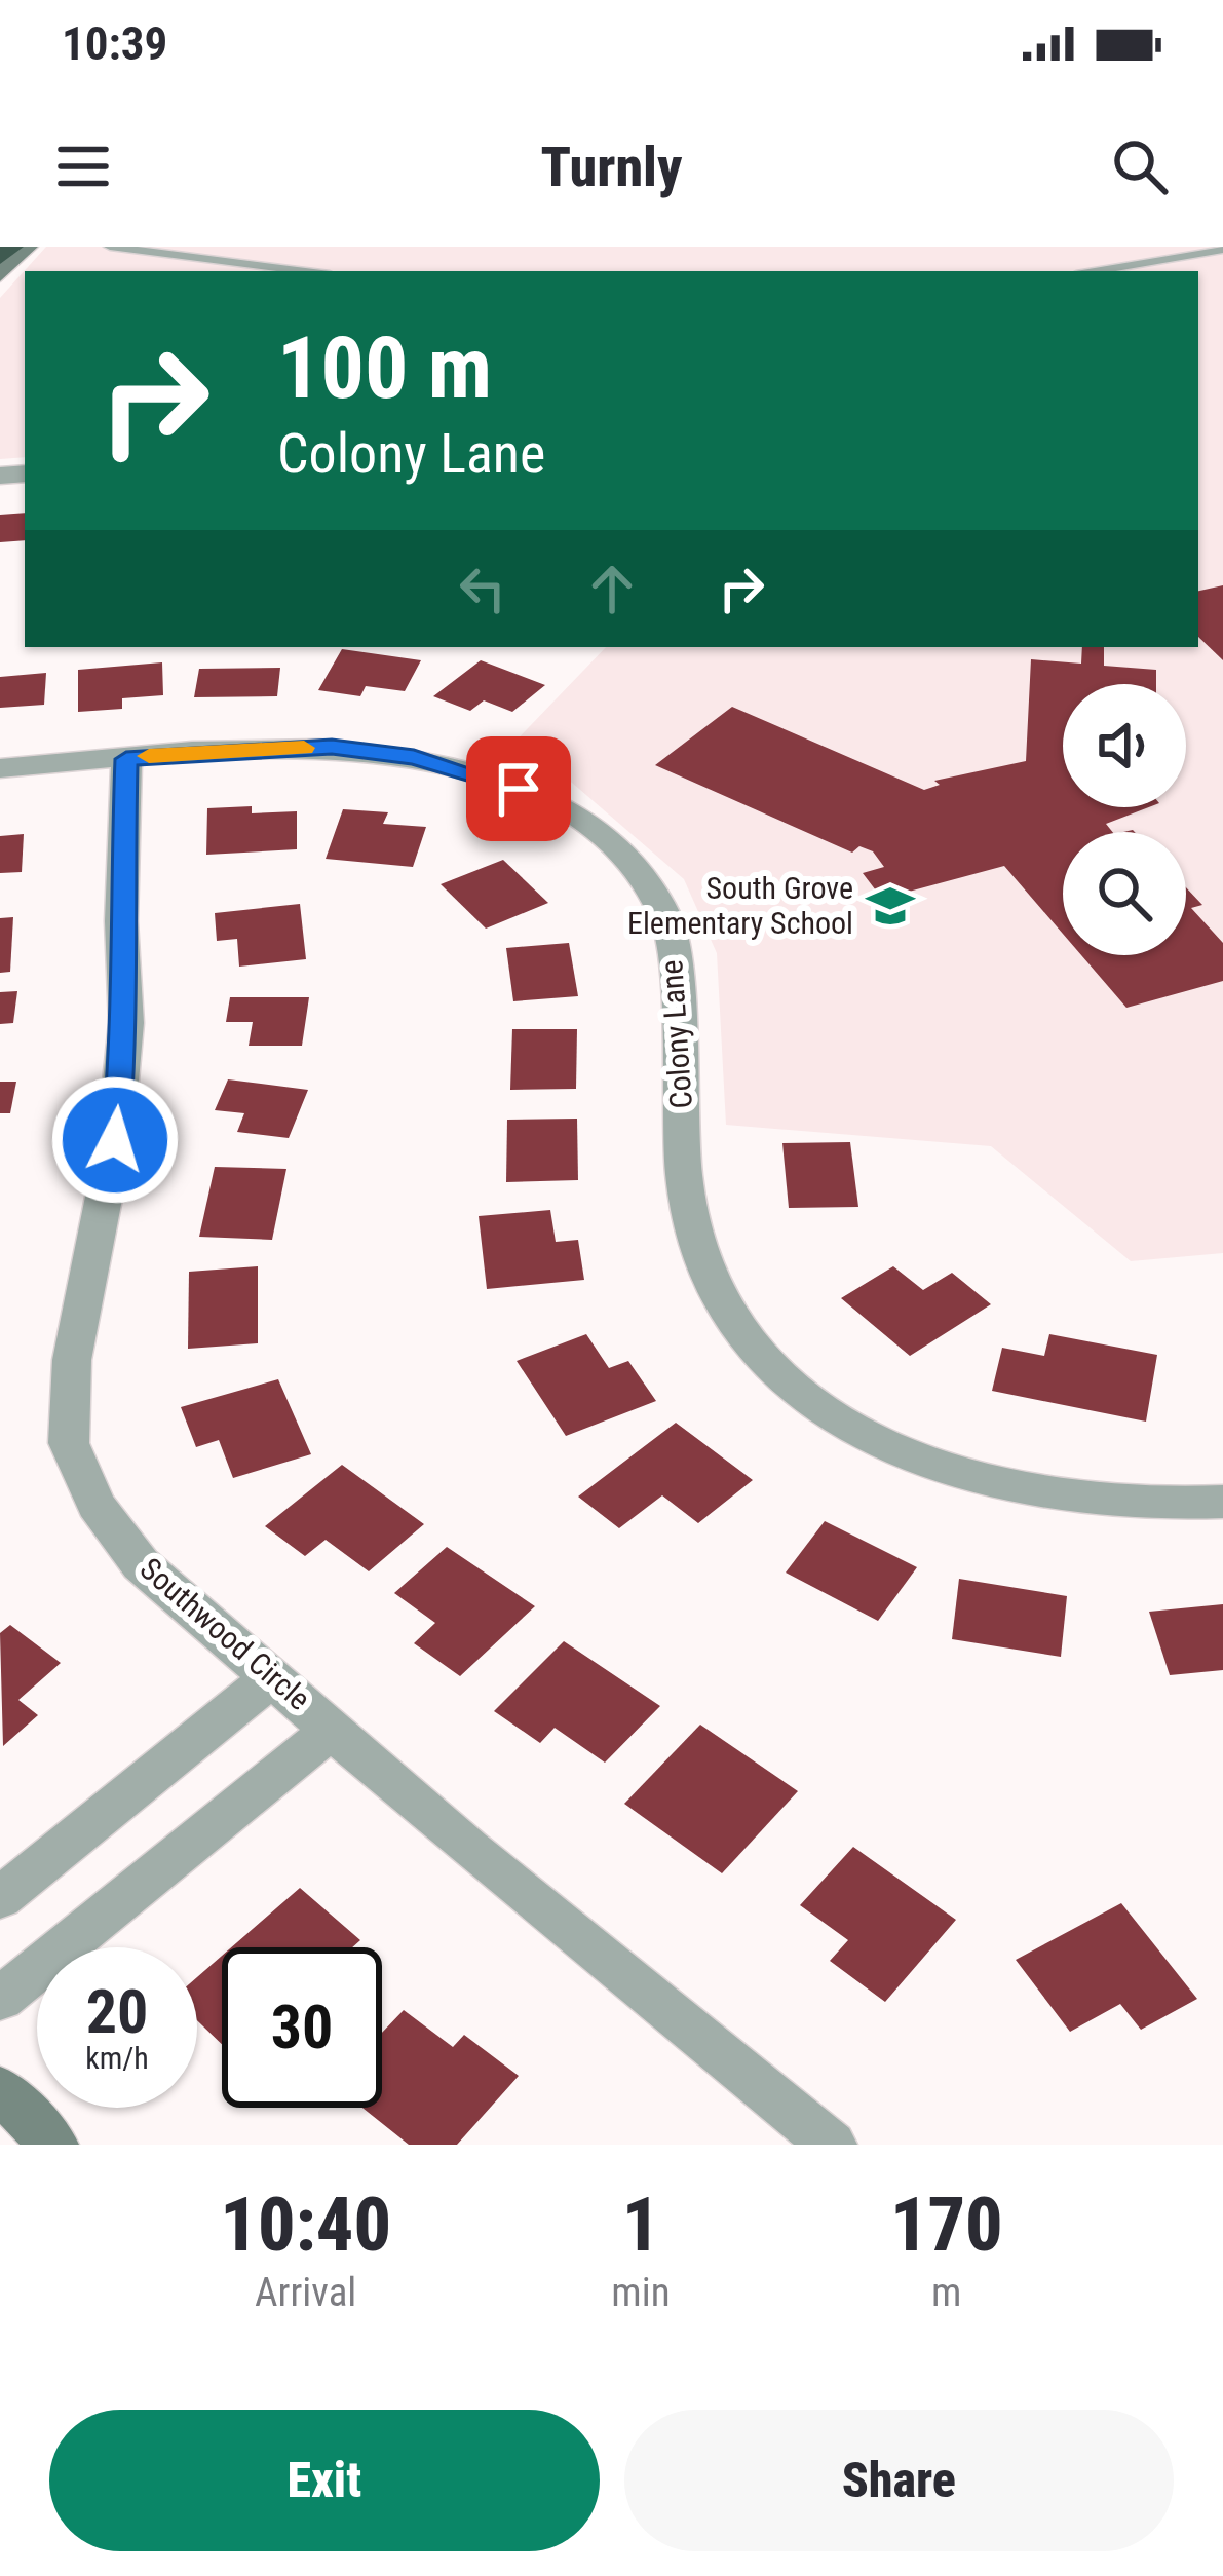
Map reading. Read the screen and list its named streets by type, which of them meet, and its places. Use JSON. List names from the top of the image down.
{
  "streets": {
    "street": ["Colony Lane", "Southwood Circle"]
  },
  "crossings": [
    ["Colony Lane", "Southwood Circle"]
  ],
  "places": {
    "school or university": ["South Grove Elementary School"]
  },
  "page": {
    "status": "10:39",
    "header": "Turnly",
    "turn": ["100 m", "Colony Lane"],
    "speed": "20 km/h",
    "limit": "30",
    "eta": [
      "10:40",
      "Arrival",
      "1",
      "min",
      "170",
      "m"
    ],
    "buttons": ["Exit", "Share"]
  }
}
